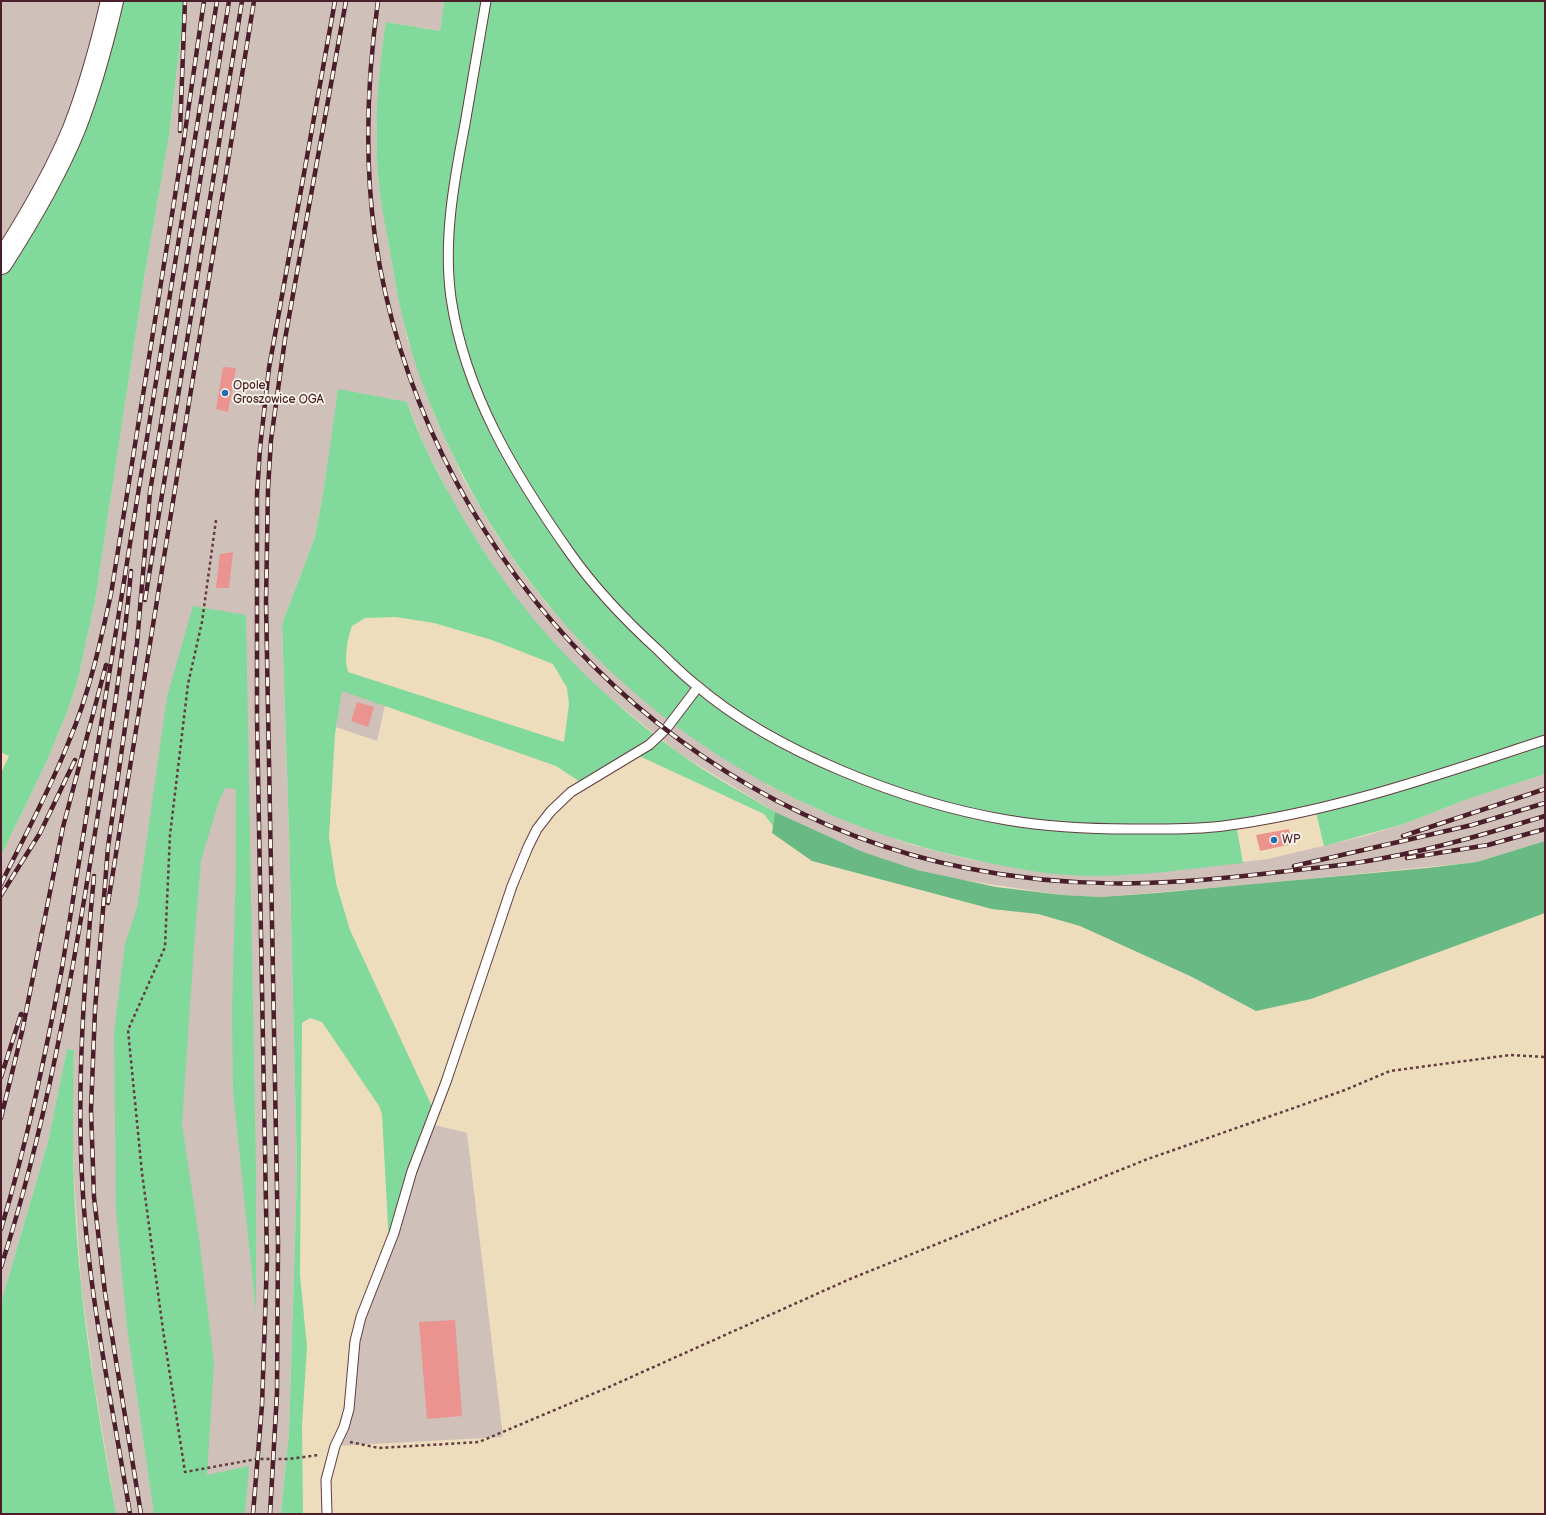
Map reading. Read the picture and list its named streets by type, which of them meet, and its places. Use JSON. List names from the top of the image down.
{
  "places": ["Opole Groszowice OGA", "WP"]
}
